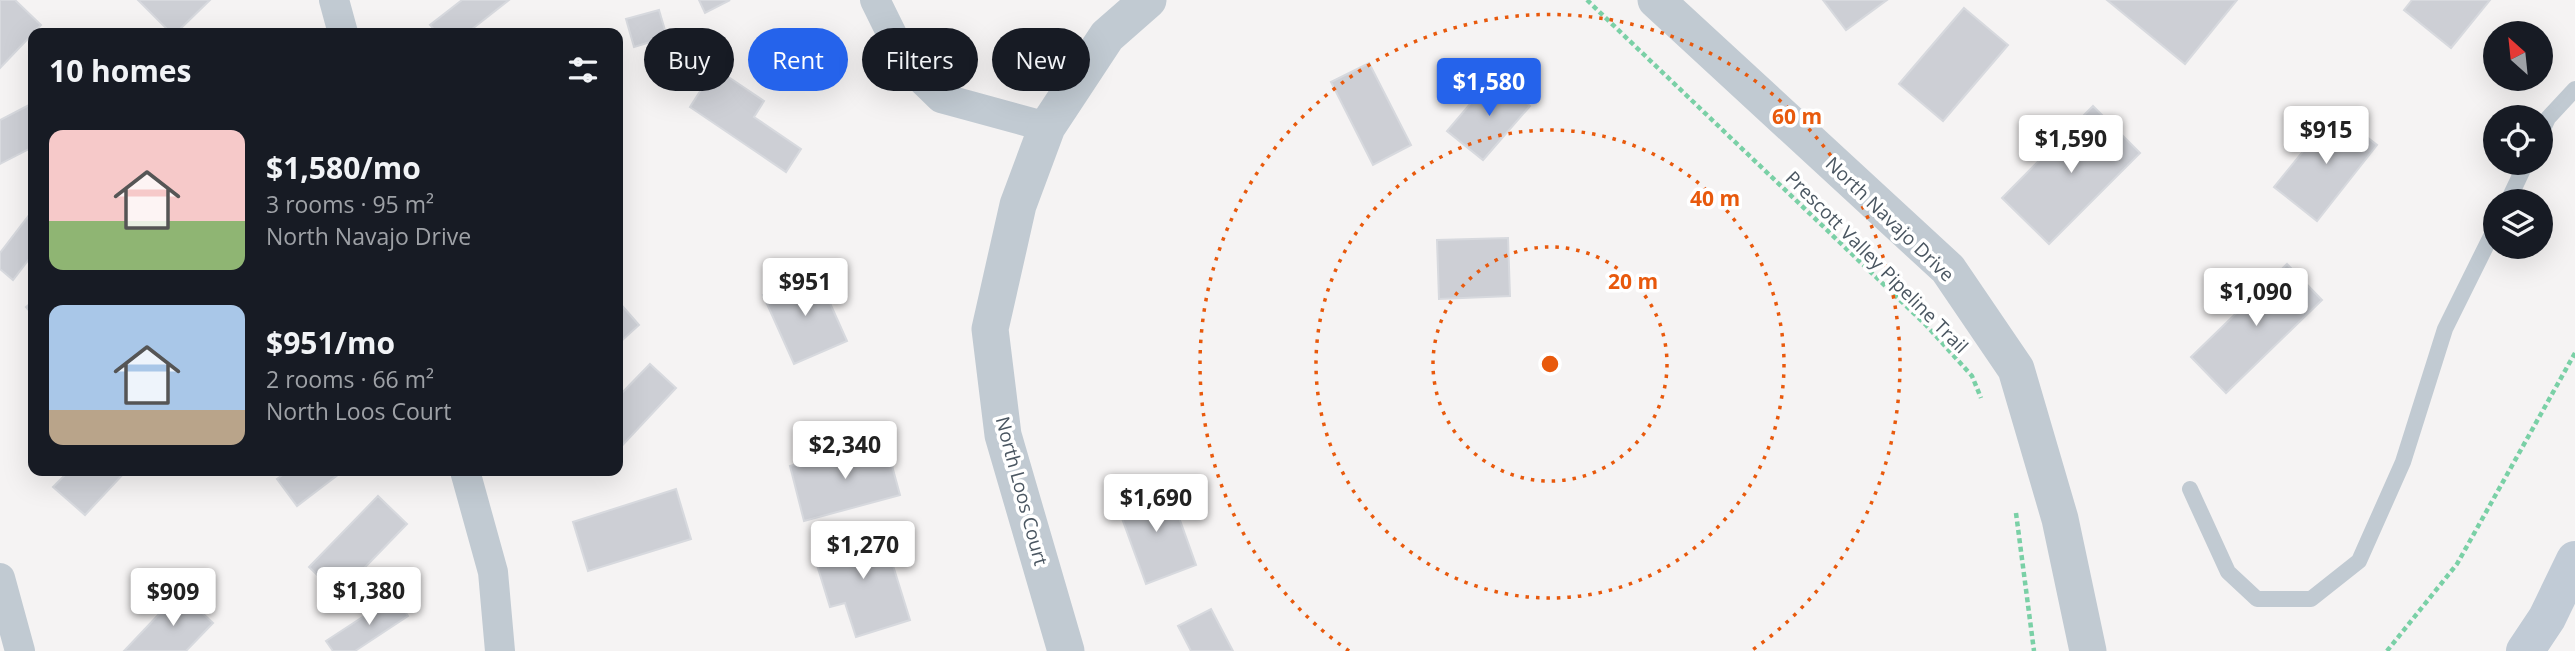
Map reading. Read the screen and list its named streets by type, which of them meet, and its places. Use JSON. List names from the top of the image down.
{
  "streets": {
    "street": ["North Navajo Drive", "North Loos Court"],
    "path": ["Prescott Valley Pipeline Trail"]
  },
  "north": "top left",
  "page": {
    "chip": [
      "Buy",
      "Rent",
      "Filters",
      "New"
    ],
    "heading": "10 homes",
    "price": [
      "$1,580",
      "$915",
      "$1,590",
      "$951",
      "$1,090",
      "$2,340",
      "$1,690",
      "$1,270",
      "$1,380",
      "$909"
    ],
    "list": [
      {
        "name": "$1,580/mo",
        "note": "3 rooms · 95 m² · North Navajo Drive"
      },
      {
        "name": "$951/mo",
        "note": "2 rooms · 66 m² · North Loos Court"
      }
    ]
  },
  "rings": ["60 m", "40 m", "20 m"]
}
